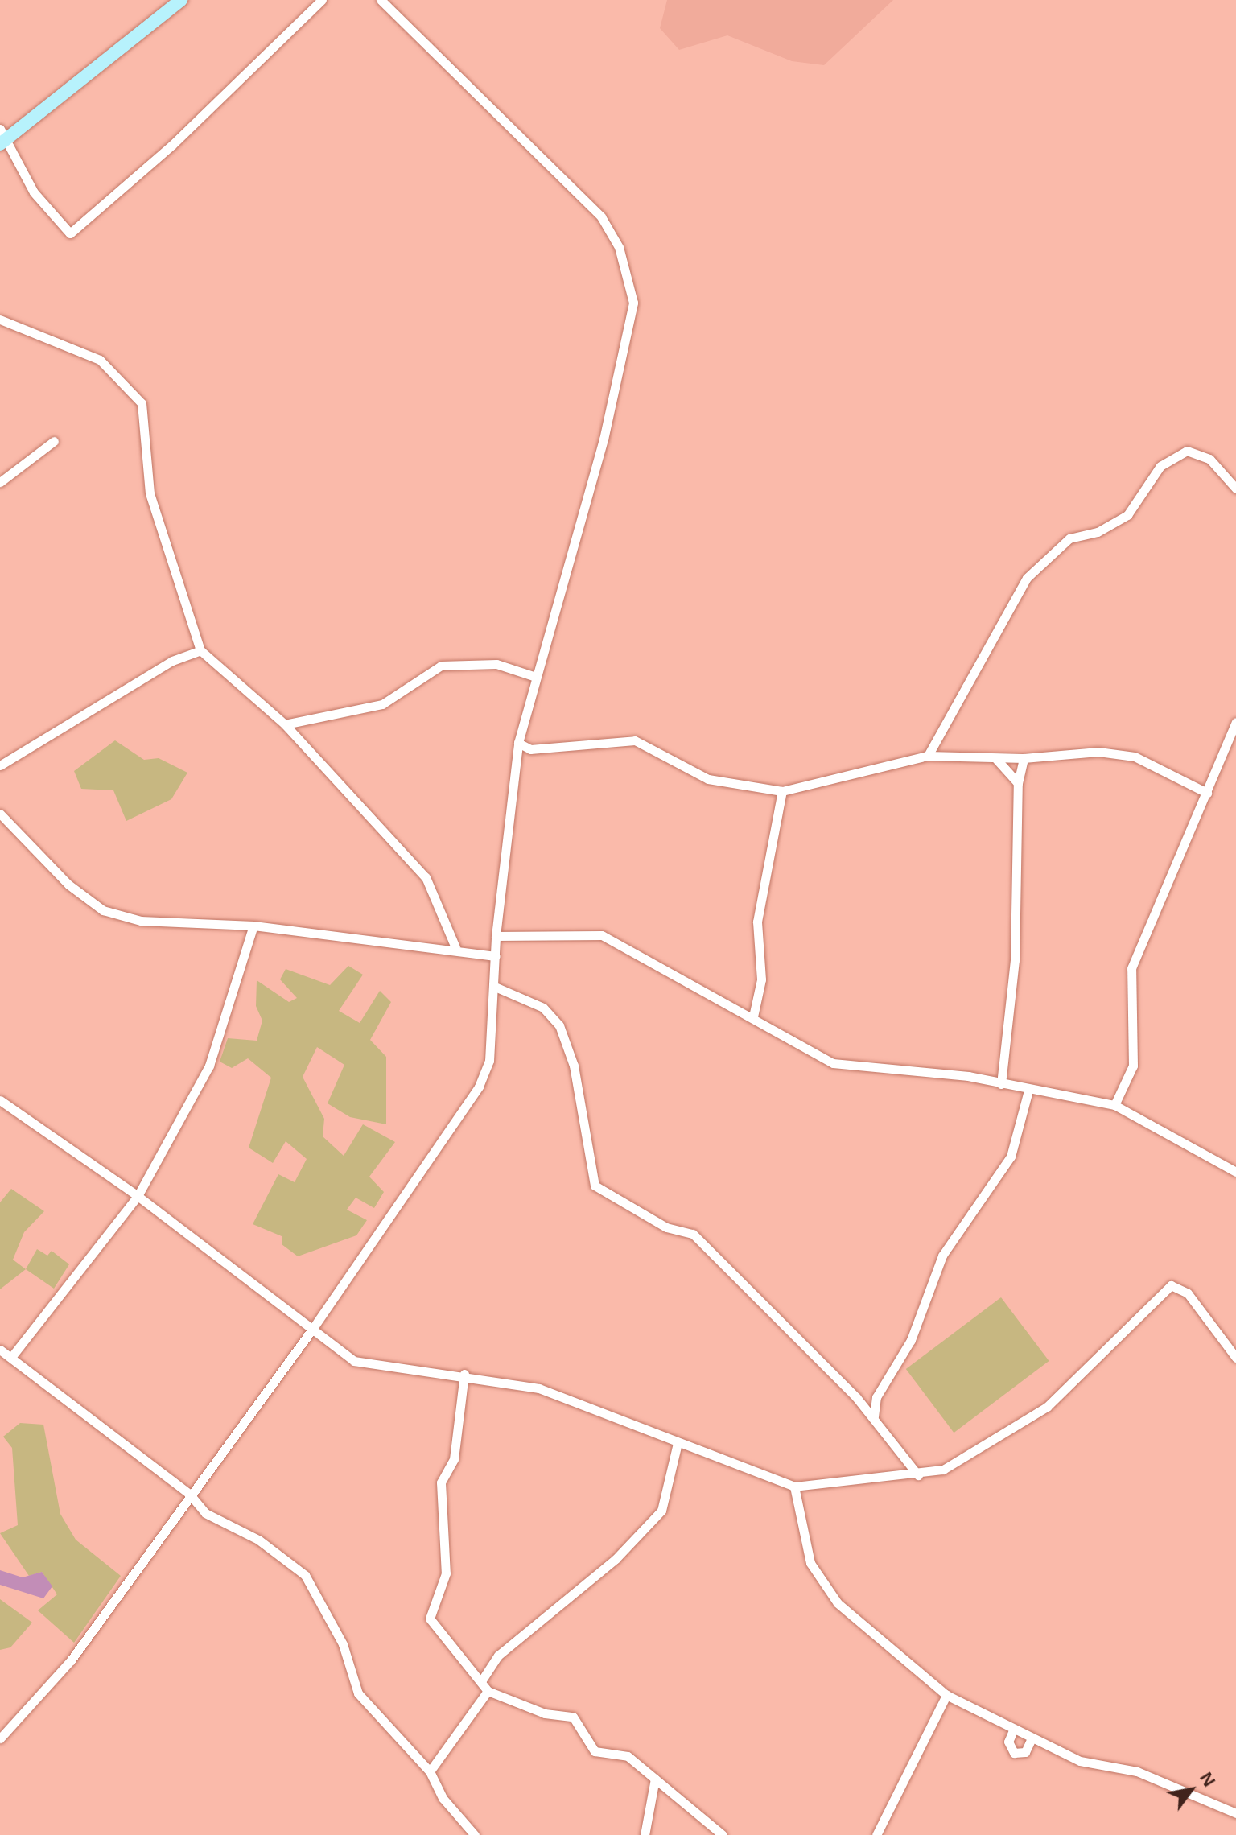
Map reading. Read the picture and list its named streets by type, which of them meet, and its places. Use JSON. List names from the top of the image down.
{
  "north": "top right"
}
